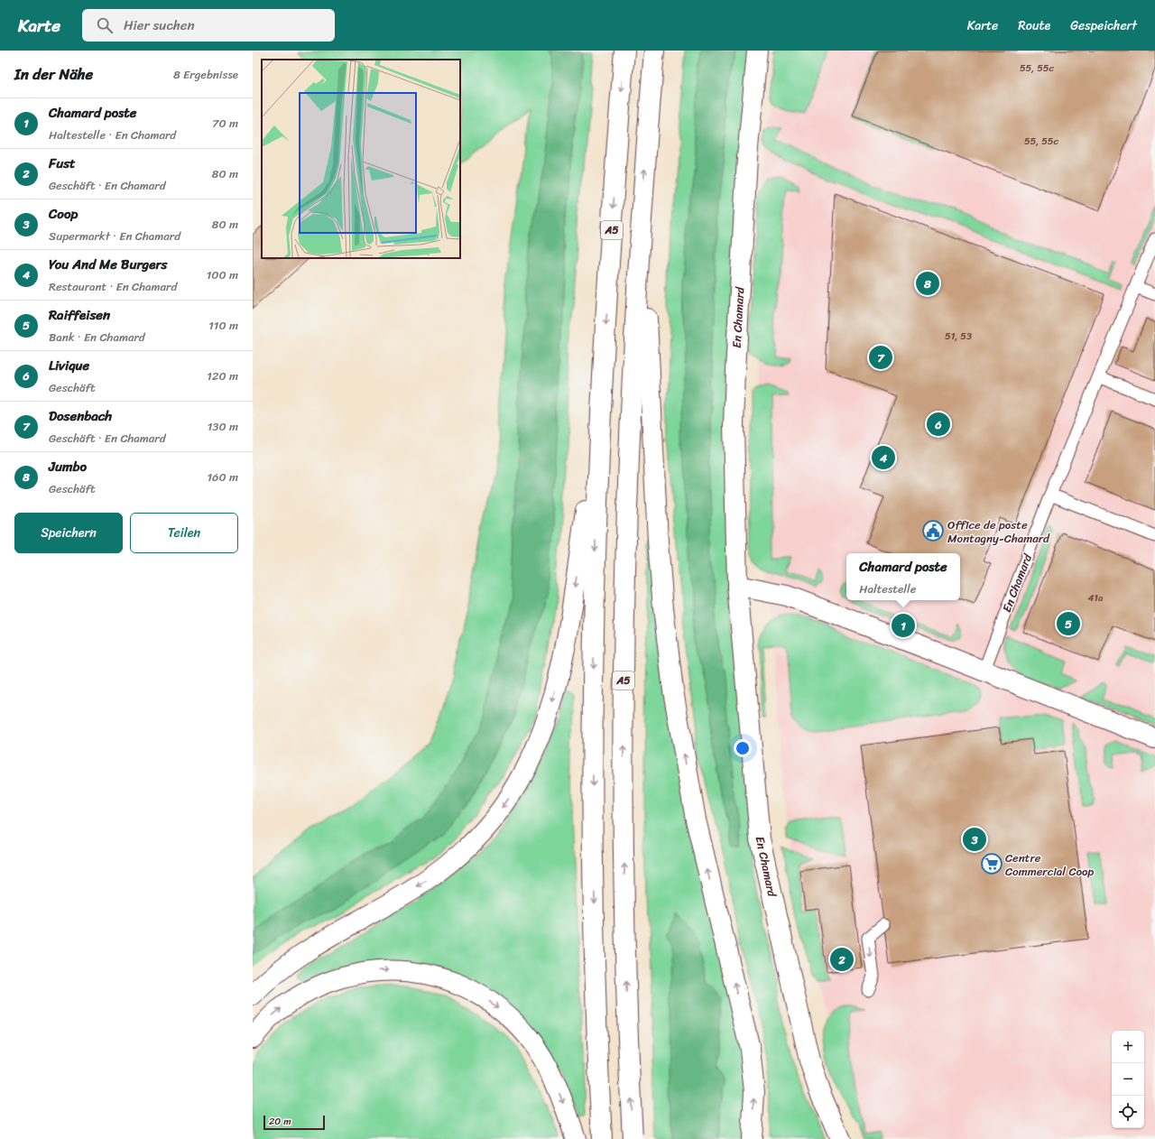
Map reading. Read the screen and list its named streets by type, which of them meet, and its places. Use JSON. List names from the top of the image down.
{
  "streets": {
    "main road": ["A5", "En Chamard"]
  },
  "places": {
    "public building": ["Office de poste Montagny-Chamard"],
    "supermarket": ["Centre Commercial Coop"]
  },
  "house_numbers": [
    "55, 55c",
    "55, 55c",
    "51, 53",
    "41a"
  ],
  "scale_bar": "20 m",
  "page": {
    "header": "Karte",
    "search": "Hier suchen",
    "nav": ["Karte", "Route", "Gespeichert"],
    "heading": ["In der Nähe", "8 Ergebnisse"],
    "list": [
      {
        "mark": "1",
        "name": "Chamard poste",
        "note": "Haltestelle · En Chamard",
        "value": "70 m"
      },
      {
        "mark": "2",
        "name": "Fust",
        "note": "Geschäft · En Chamard",
        "value": "80 m"
      },
      {
        "mark": "3",
        "name": "Coop",
        "note": "Supermarkt · En Chamard",
        "value": "80 m"
      },
      {
        "mark": "4",
        "name": "You And Me Burgers",
        "note": "Restaurant · En Chamard",
        "value": "100 m"
      },
      {
        "mark": "5",
        "name": "Raiffeisen",
        "note": "Bank · En Chamard",
        "value": "110 m"
      },
      {
        "mark": "6",
        "name": "Livique",
        "note": "Geschäft",
        "value": "120 m"
      },
      {
        "mark": "7",
        "name": "Dosenbach",
        "note": "Geschäft · En Chamard",
        "value": "130 m"
      },
      {
        "mark": "8",
        "name": "Jumbo",
        "note": "Geschäft",
        "value": "160 m"
      }
    ],
    "pins": [
      "8",
      "7",
      "6",
      "4",
      "5",
      "1",
      "3",
      "2"
    ],
    "buttons": ["Speichern", "Teilen"],
    "popup": ["Chamard poste", "Haltestelle"],
    "map_buttons": ["+", "−"],
    "scale": "20 m"
  }
}
